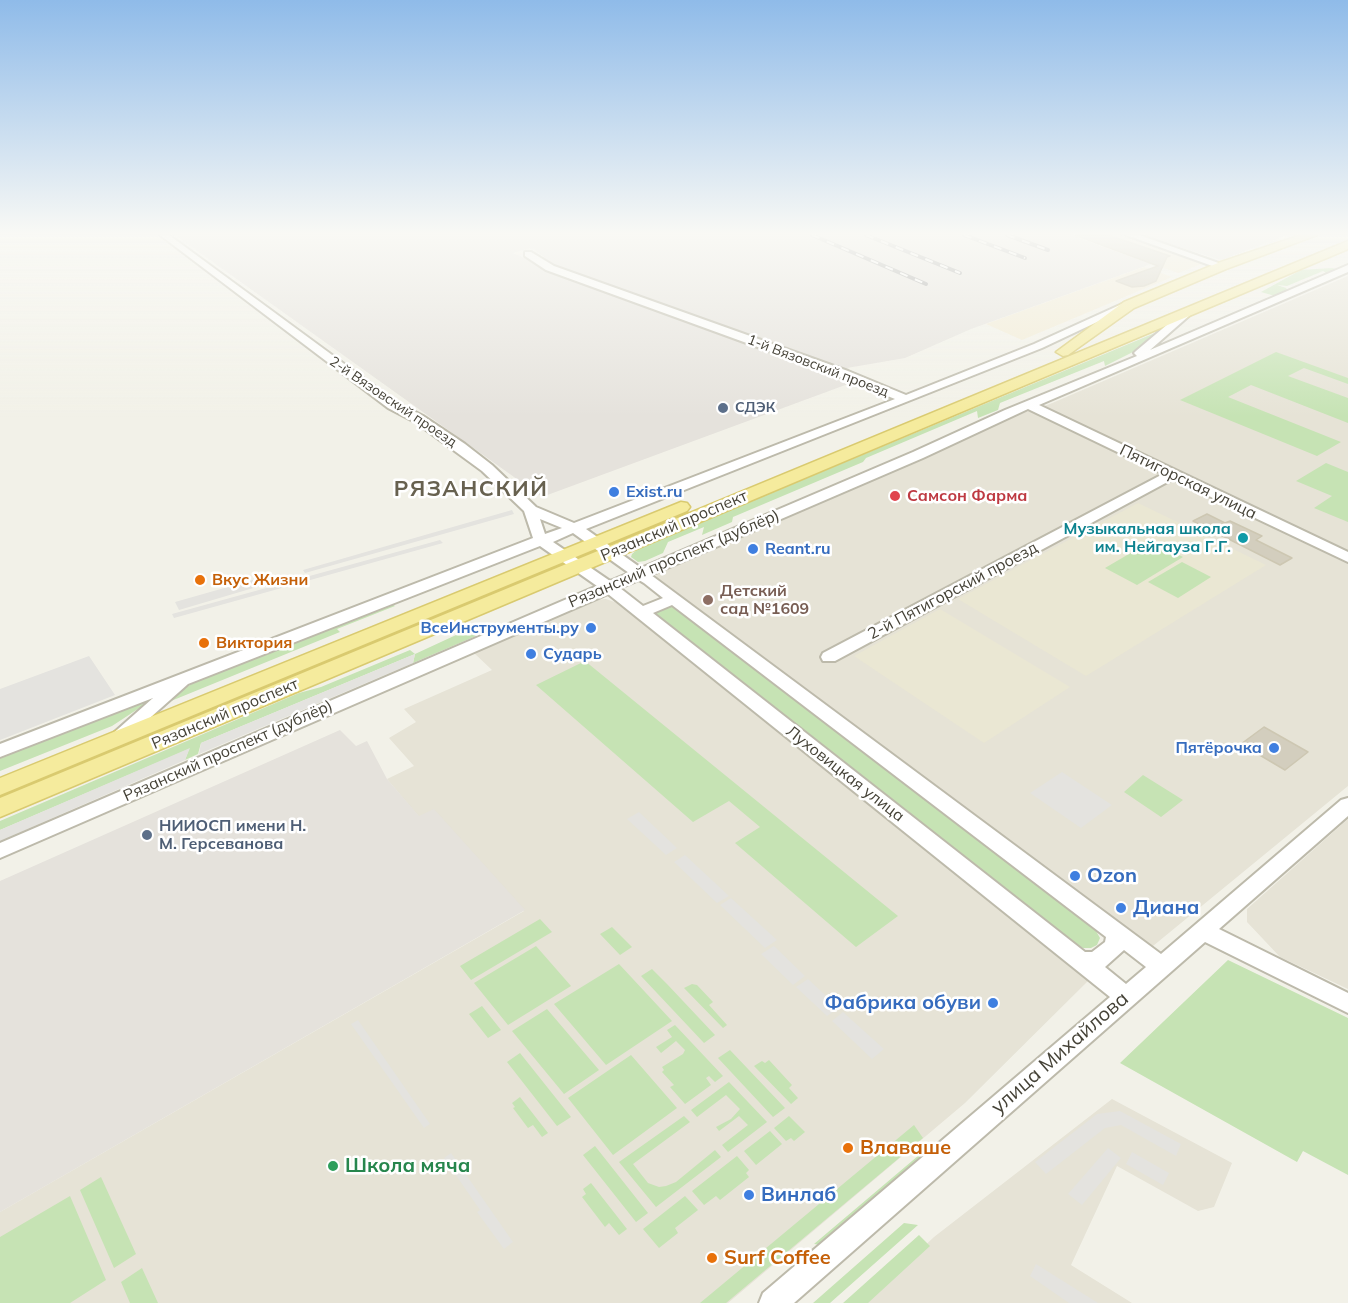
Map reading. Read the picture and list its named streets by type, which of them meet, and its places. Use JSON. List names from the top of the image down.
{
  "streets": {
    "main road": ["Рязанский проспект"],
    "street": [
      "1-й Вязовский проезд",
      "2-й Вязовский проезд",
      "Пятигорская улица",
      "Рязанский проспект (дублёр)",
      "2-й Пятигорский проезд",
      "Луховицкая улица",
      "улица Михайлова"
    ]
  },
  "crossings": [
    ["2-й Вязовский проезд", "Рязанский проспект"],
    ["Пятигорская улица", "Рязанский проспект (дублёр)"],
    ["Пятигорская улица", "2-й Пятигорский проезд"],
    ["Рязанский проспект", "Луховицкая улица"],
    ["Рязанский проспект (дублёр)", "Луховицкая улица"],
    ["Луховицкая улица", "улица Михайлова"]
  ],
  "districts": ["РЯЗАНСКИЙ"],
  "places": [
    "СДЭК",
    "Exist.ru",
    "Самсон Фарма",
    "Музыкальная школа им. Нейгауза Г.Г.",
    "Reant.ru",
    "Вкус Жизни",
    "Детский сад №1609",
    "ВсеИнструменты.ру",
    "Виктория",
    "Сударь",
    "Пятёрочка",
    "НИИОСП имени Н. М. Герсеванова",
    "Ozon",
    "Диана",
    "Фабрика обуви",
    "Влаваше",
    "Школа мяча",
    "Винлаб",
    "Surf Coffee"
  ]
}
